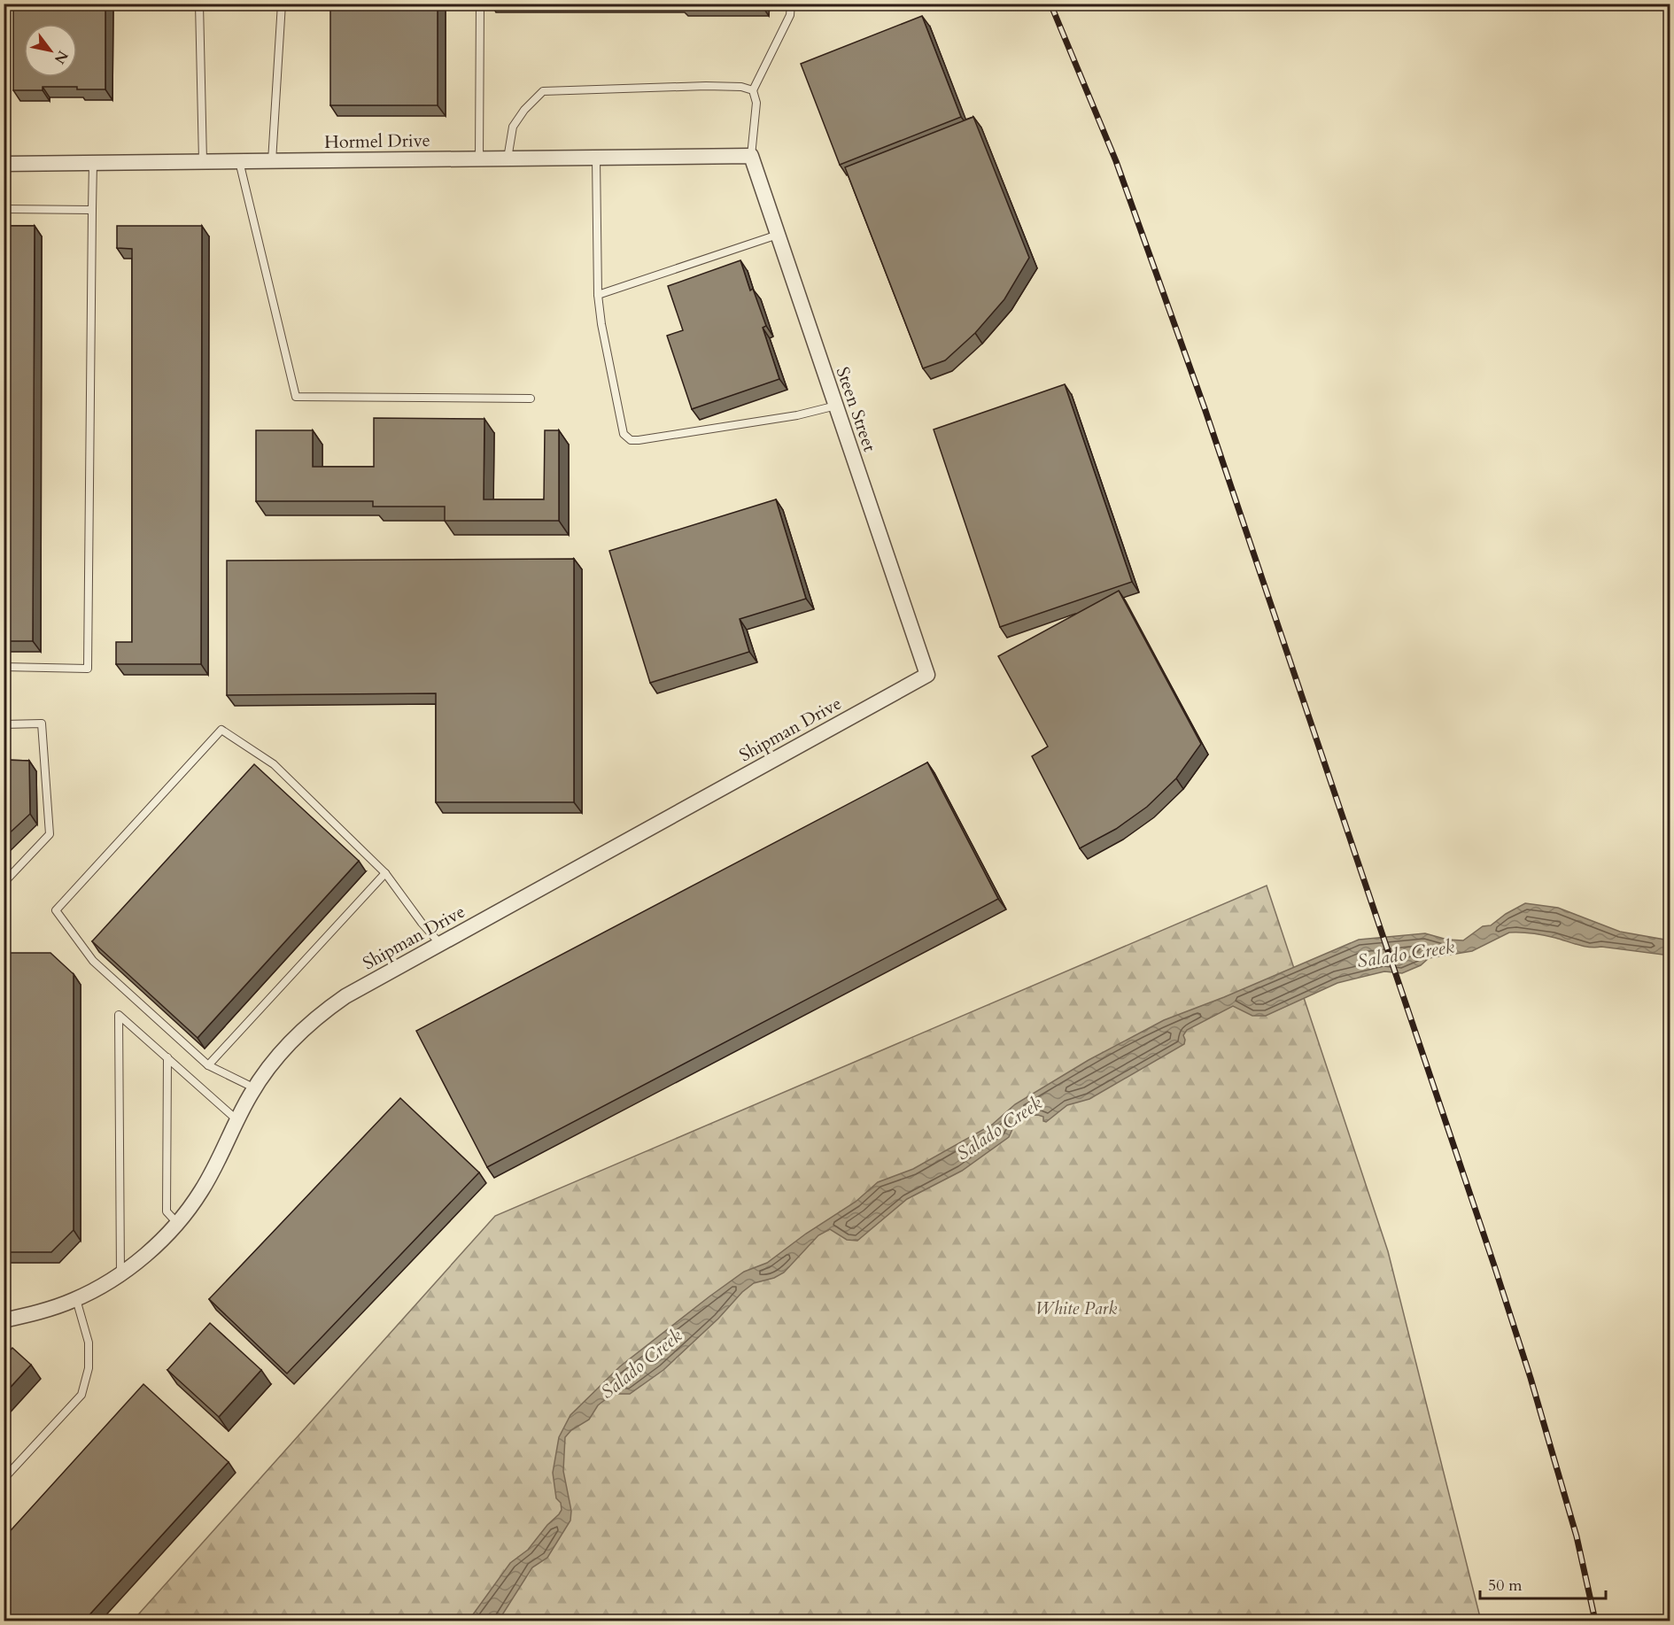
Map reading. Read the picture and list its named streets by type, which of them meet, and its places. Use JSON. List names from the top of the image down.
{
  "streets": {
    "street": ["Hormel Drive", "Steen Street", "Shipman Drive"]
  },
  "crossings": [
    ["Hormel Drive", "Steen Street"],
    ["Steen Street", "Shipman Drive"]
  ],
  "water": ["Salado Creek"],
  "parks": ["White Park"],
  "scale_bar": "50 m",
  "north": "bottom right"
}
